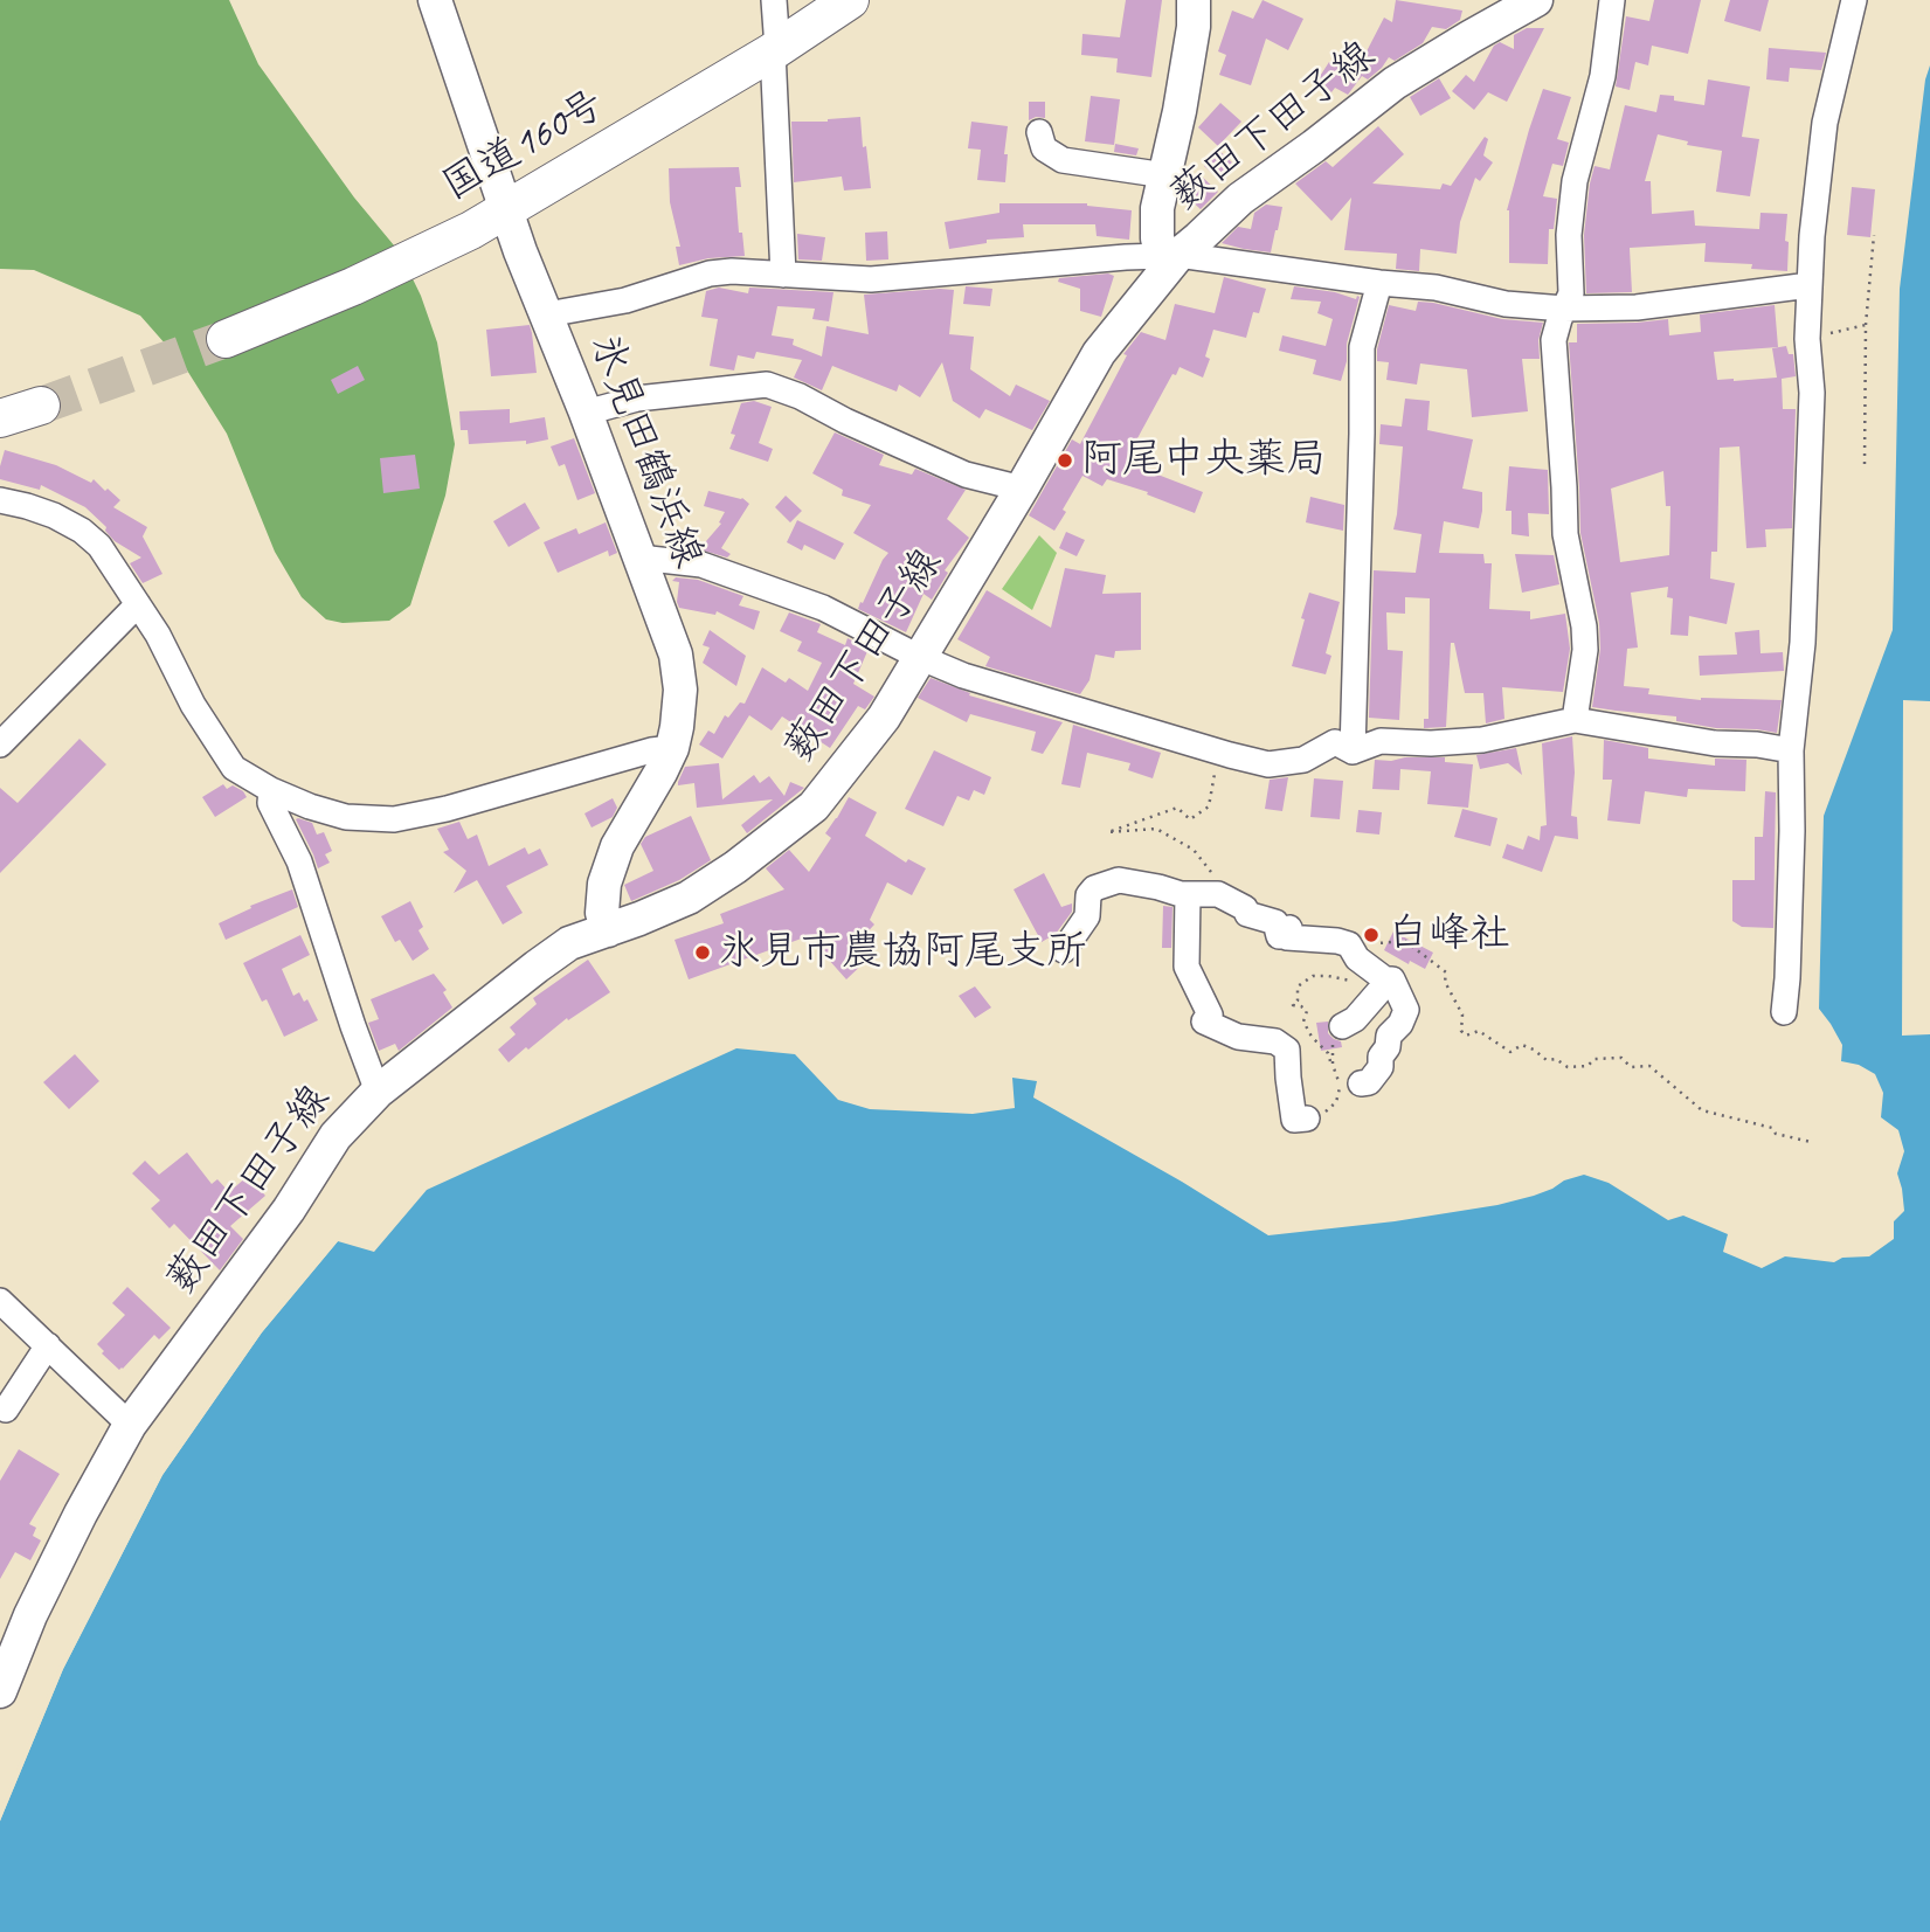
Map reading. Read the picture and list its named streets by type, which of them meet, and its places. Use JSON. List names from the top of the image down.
{
  "streets": {
    "highway": ["国道160号"],
    "main road": ["薮田下田子線", "氷見田鶴浜線"]
  },
  "crossings": [
    ["薮田下田子線", "氷見田鶴浜線"],
    ["国道160号", "氷見田鶴浜線"]
  ],
  "places": ["阿尾中央薬局", "白峰社", "氷見市農協阿尾支所"]
}
